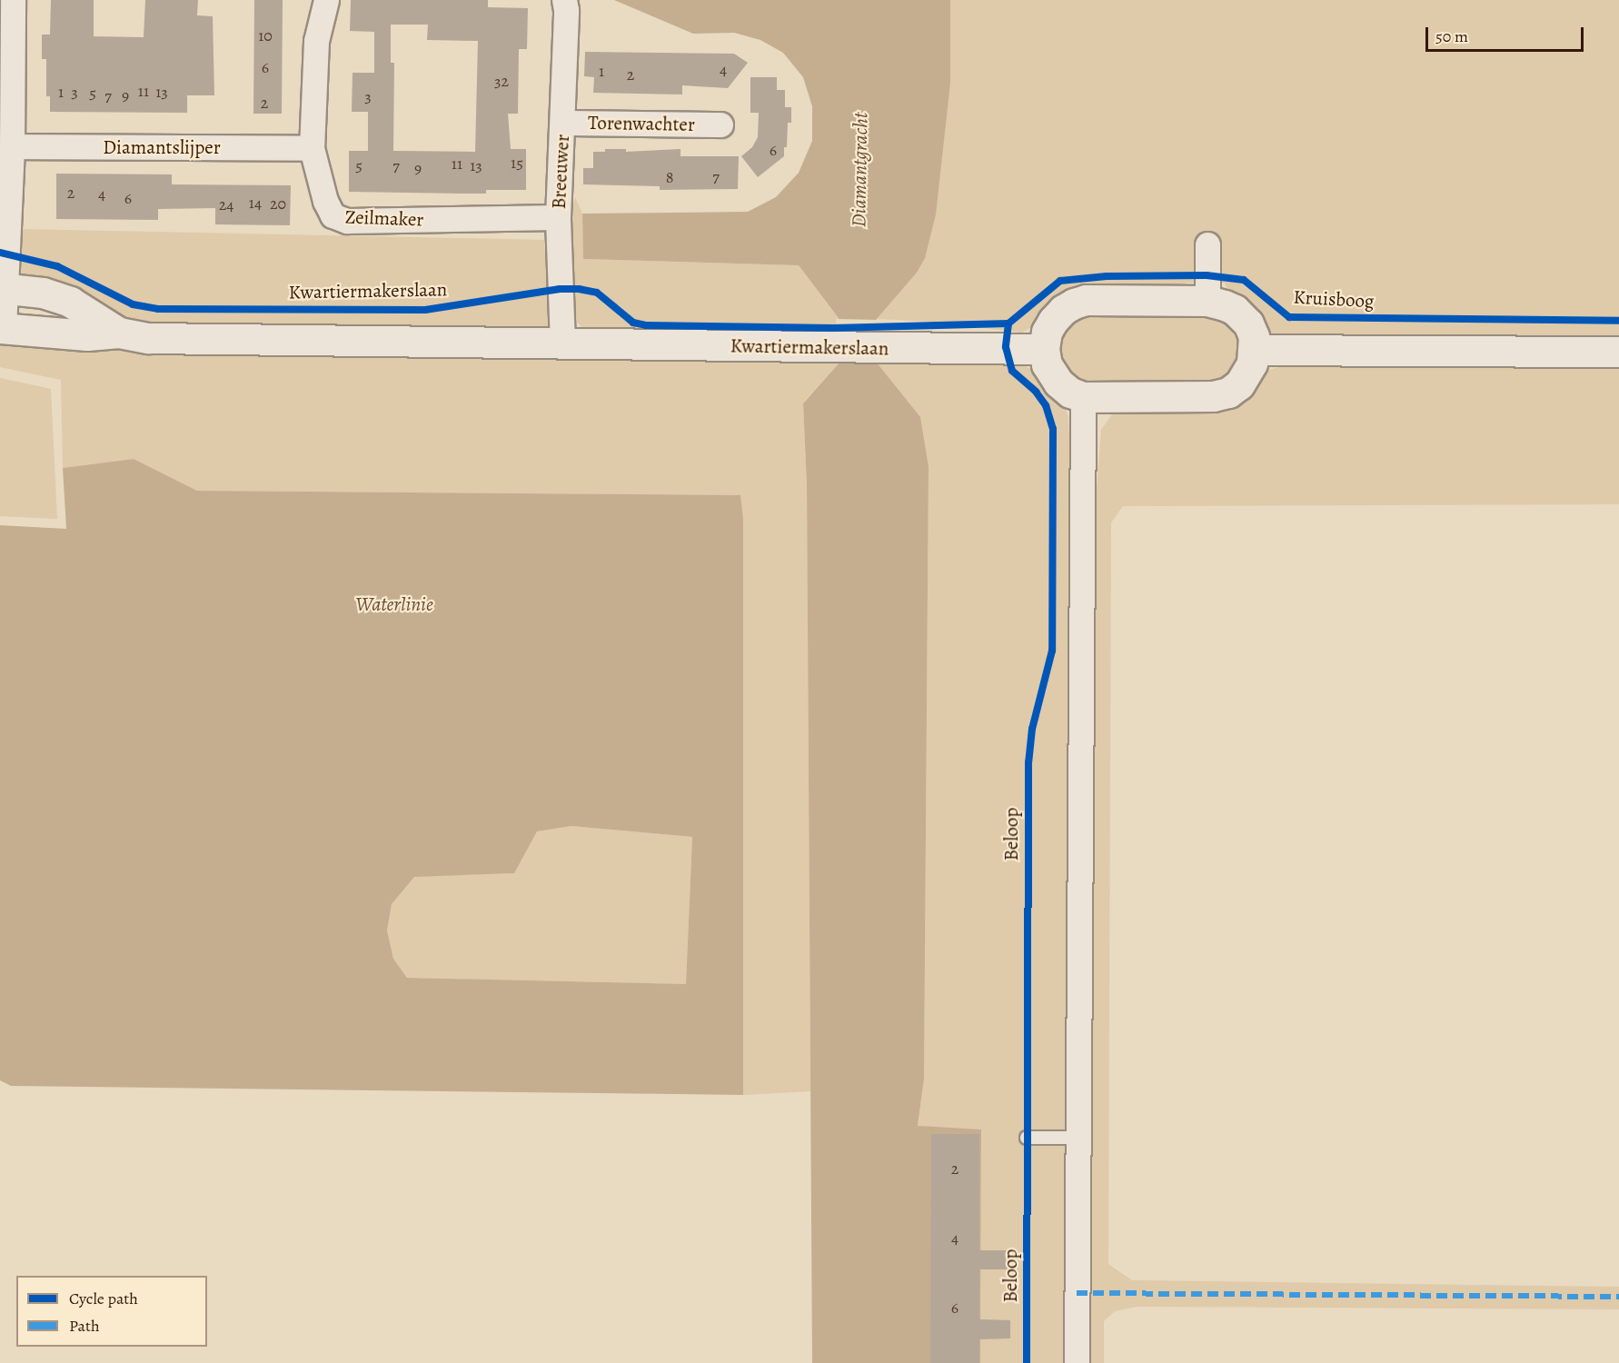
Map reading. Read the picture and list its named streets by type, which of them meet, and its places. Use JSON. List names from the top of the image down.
{
  "streets": {
    "main road": ["Kwartiermakerslaan"],
    "street": [
      "Torenwachter",
      "Diamantslijper",
      "Breeuwer",
      "Zeilmaker"
    ],
    "cycle path": ["Kruisboog", "Beloop"]
  },
  "crossings": [
    ["Torenwachter", "Breeuwer"],
    ["Diamantslijper", "Zeilmaker"],
    ["Breeuwer", "Zeilmaker"],
    ["Breeuwer", "Kwartiermakerslaan"]
  ],
  "water": ["Diamantgracht", "Waterlinie"],
  "house_numbers": [
    "10",
    "6",
    "4",
    "1",
    "2",
    "32",
    "11",
    "1",
    "3",
    "13",
    "5",
    "7",
    "9",
    "3",
    "2",
    "6",
    "15",
    "11",
    "5",
    "7",
    "13",
    "9",
    "7",
    "8",
    "2",
    "4",
    "6",
    "14",
    "20",
    "24",
    "2",
    "4",
    "6"
  ],
  "legend": ["Cycle path", "Path"],
  "scale_bar": "50 m"
}
